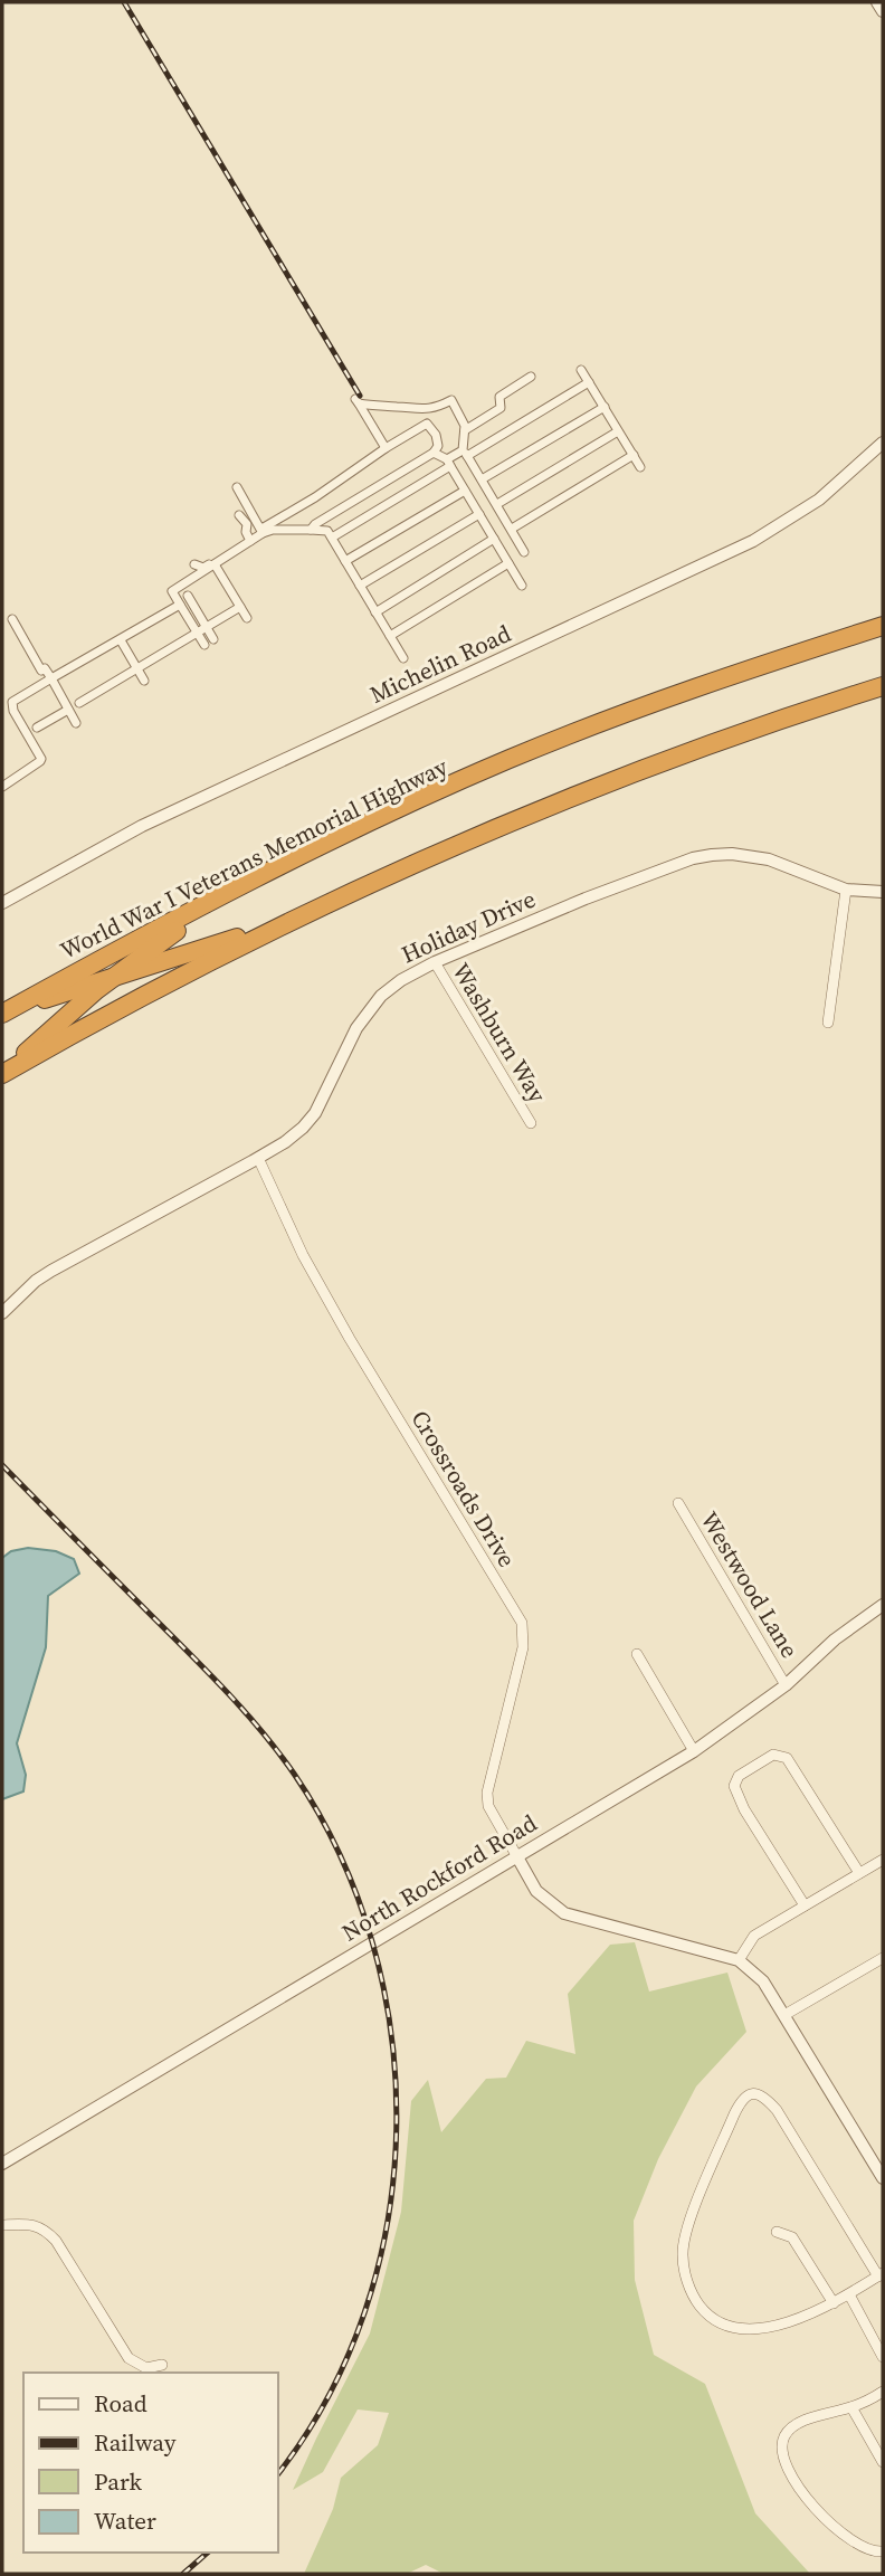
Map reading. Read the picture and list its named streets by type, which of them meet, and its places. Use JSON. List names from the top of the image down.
{
  "streets": {
    "highway": ["World War I Veterans Memorial Highway"],
    "street": [
      "Michelin Road",
      "Holiday Drive",
      "Washburn Way",
      "Crossroads Drive",
      "Westwood Lane",
      "North Rockford Road"
    ]
  },
  "crossings": [
    ["Holiday Drive", "Washburn Way"],
    ["Holiday Drive", "Crossroads Drive"],
    ["Crossroads Drive", "North Rockford Road"],
    ["Westwood Lane", "North Rockford Road"]
  ],
  "legend": [
    "Road",
    "Railway",
    "Park",
    "Water"
  ]
}
